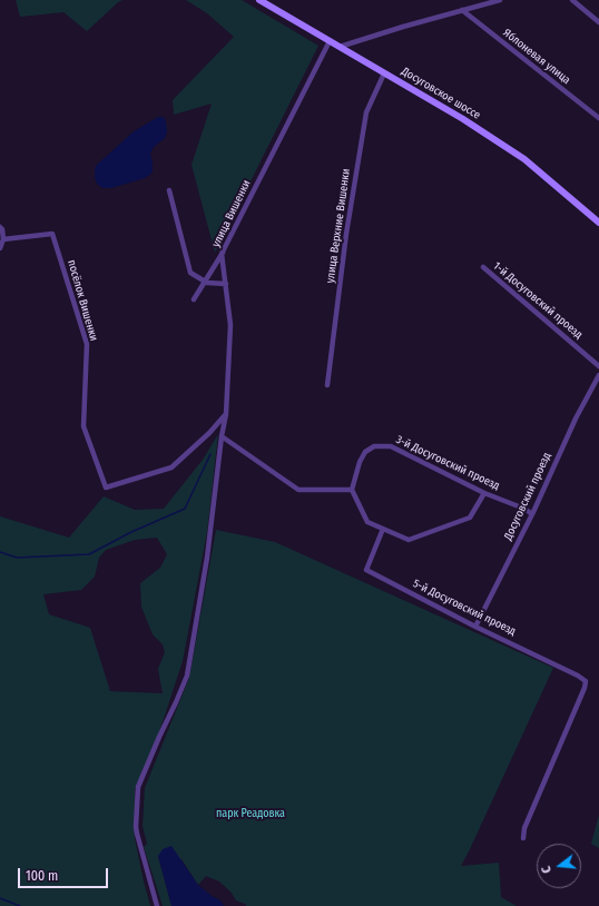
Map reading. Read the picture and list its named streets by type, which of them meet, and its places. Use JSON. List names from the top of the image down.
{
  "streets": {
    "main road": ["Досуговское шоссе"],
    "street": [
      "Яблоневая улица",
      "улица Вишенки",
      "улица Верхние Вишенки",
      "посёлок Вишенки",
      "1-й Досуговский проезд",
      "3-й Досуговский проезд",
      "Досуговский проезд",
      "5-й Досуговский проезд"
    ]
  },
  "crossings": [
    ["Досуговское шоссе", "улица Вишенки"],
    ["Досуговское шоссе", "улица Верхние Вишенки"],
    ["улица Вишенки", "посёлок Вишенки"],
    ["3-й Досуговский проезд", "Досуговский проезд"],
    ["Досуговский проезд", "5-й Досуговский проезд"]
  ],
  "parks": ["парк Реадовка"],
  "scale_bar": "100 m",
  "north": "left"
}
